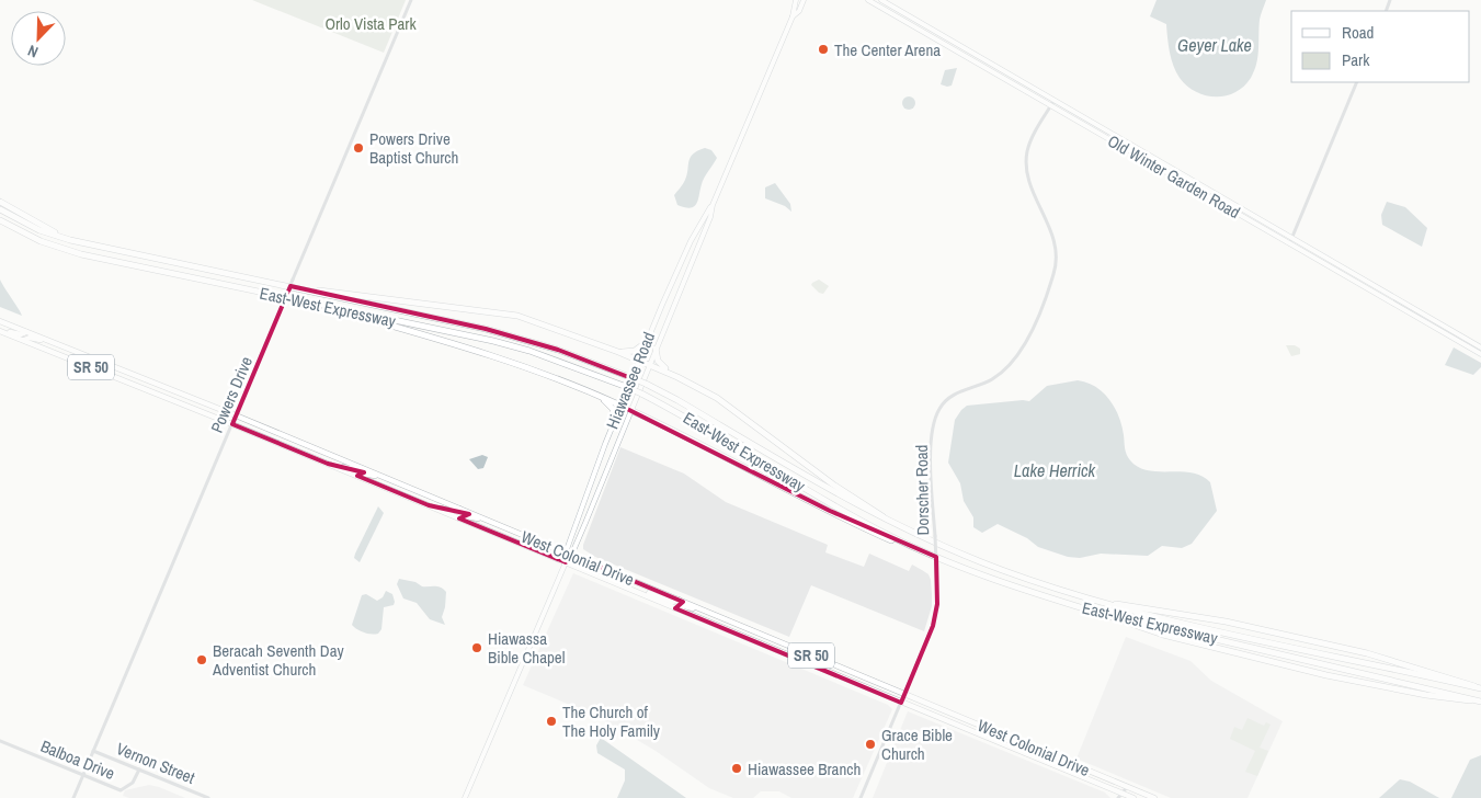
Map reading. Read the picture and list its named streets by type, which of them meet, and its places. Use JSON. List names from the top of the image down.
{
  "streets": {
    "highway": ["East-West Expressway", "SR 50", "West Colonial Drive"],
    "main road": ["Old Winter Garden Road", "Hiawassee Road"],
    "street": [
      "Powers Drive",
      "Dorscher Road",
      "Balboa Drive",
      "Vernon Street"
    ]
  },
  "crossings": [
    ["Old Winter Garden Road", "Dorscher Road"],
    ["Hiawassee Road", "West Colonial Drive"],
    ["Powers Drive", "West Colonial Drive"],
    ["Powers Drive", "Balboa Drive"],
    ["Powers Drive", "Vernon Street"],
    ["Dorscher Road", "West Colonial Drive"],
    ["Balboa Drive", "Vernon Street"]
  ],
  "water": ["Geyer Lake", "Lake Herrick"],
  "parks": ["Orlo Vista Park"],
  "places": [
    "The Center Arena",
    "Powers Drive Baptist Church",
    "Hiawassa Bible Chapel",
    "Beracah Seventh Day Adventist Church",
    "The Church of The Holy Family",
    "Grace Bible Church",
    "Hiawassee Branch"
  ],
  "legend": ["Road", "Park"],
  "north": "bottom left"
}
